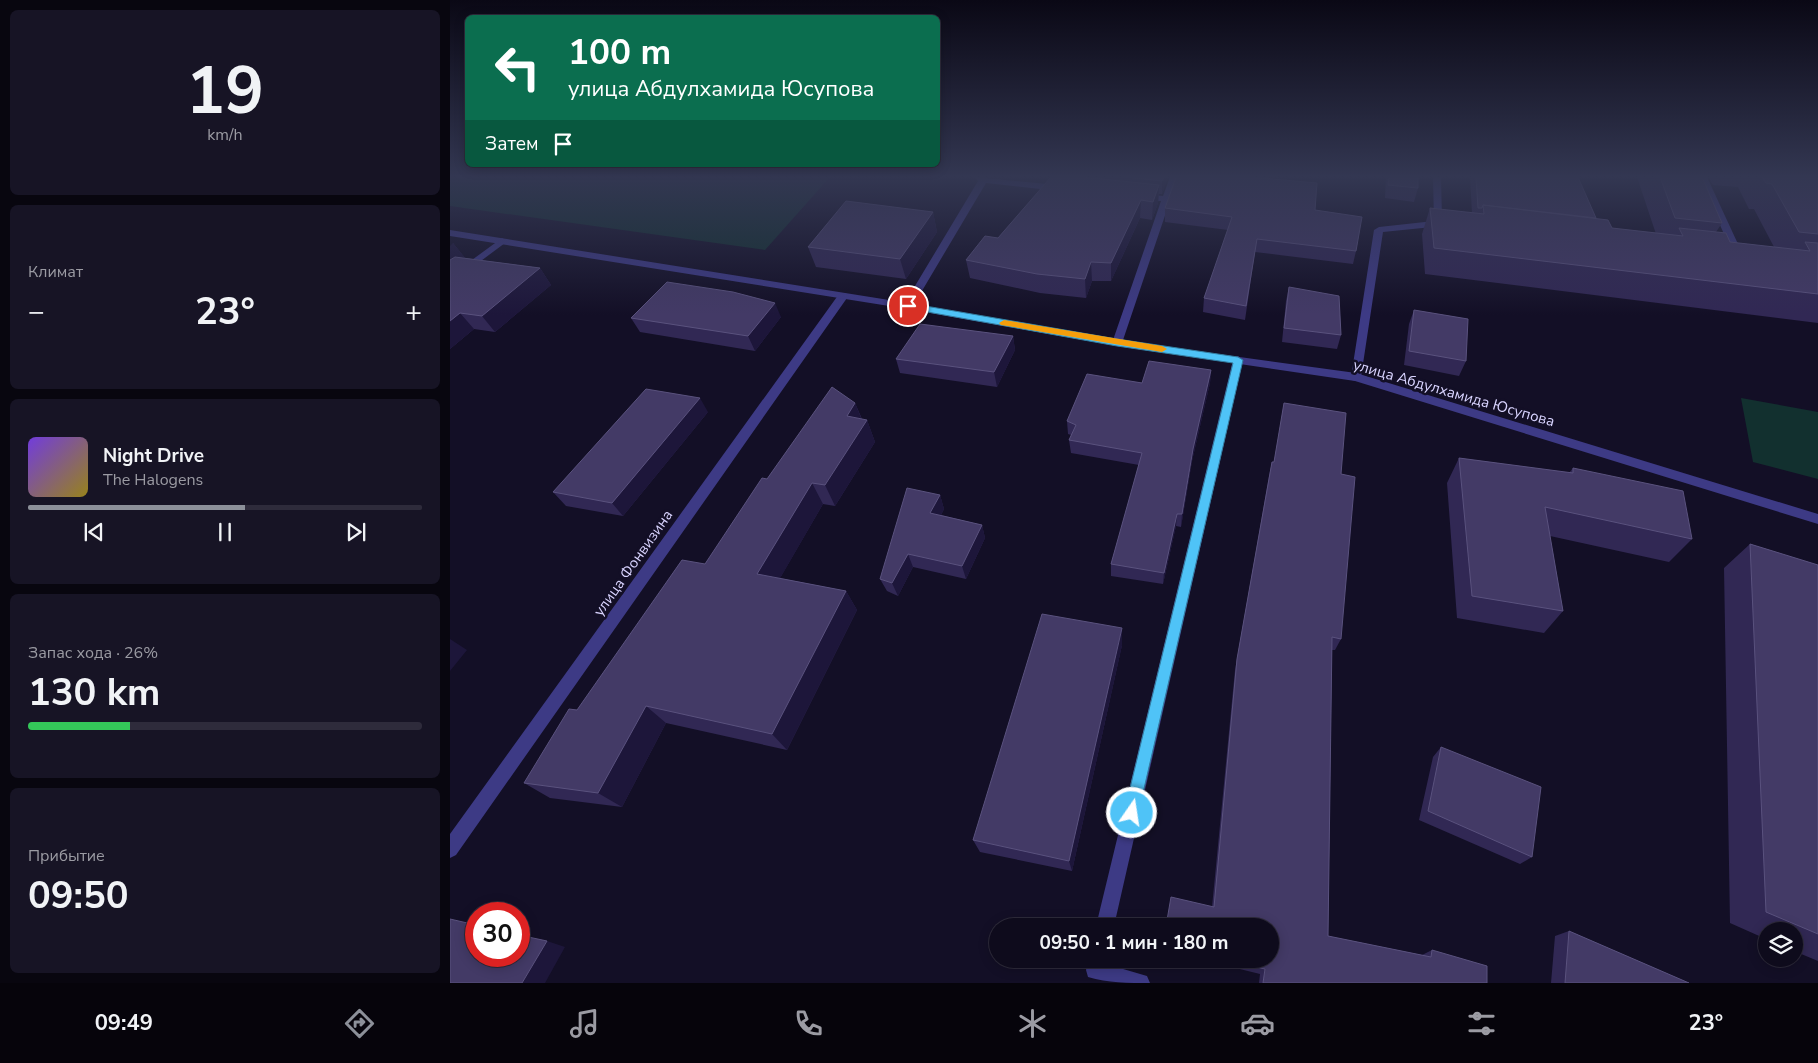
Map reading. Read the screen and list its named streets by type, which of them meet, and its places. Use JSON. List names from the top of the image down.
{
  "streets": {
    "street": ["улица Абдулхамида Юсупова", "улица Фонвизина"]
  },
  "crossings": [
    ["улица Абдулхамида Юсупова", "улица Фонвизина"]
  ],
  "page": {
    "tile": [
      ["19", "km/h"],
      "Климат",
      ["Запас хода · 26%", "130 km"],
      ["Прибытие", "09:50"]
    ],
    "turn": ["100 m", "улица Абдулхамида Юсупова"],
    "then": "Затем",
    "heat": ["−", "23°", "+"],
    "song": ["Night Drive", "The Halogens"],
    "limit": "30",
    "trip": "09:50 · 1 мин · 180 m",
    "tabs": ["09:49", "23°"]
  }
}
